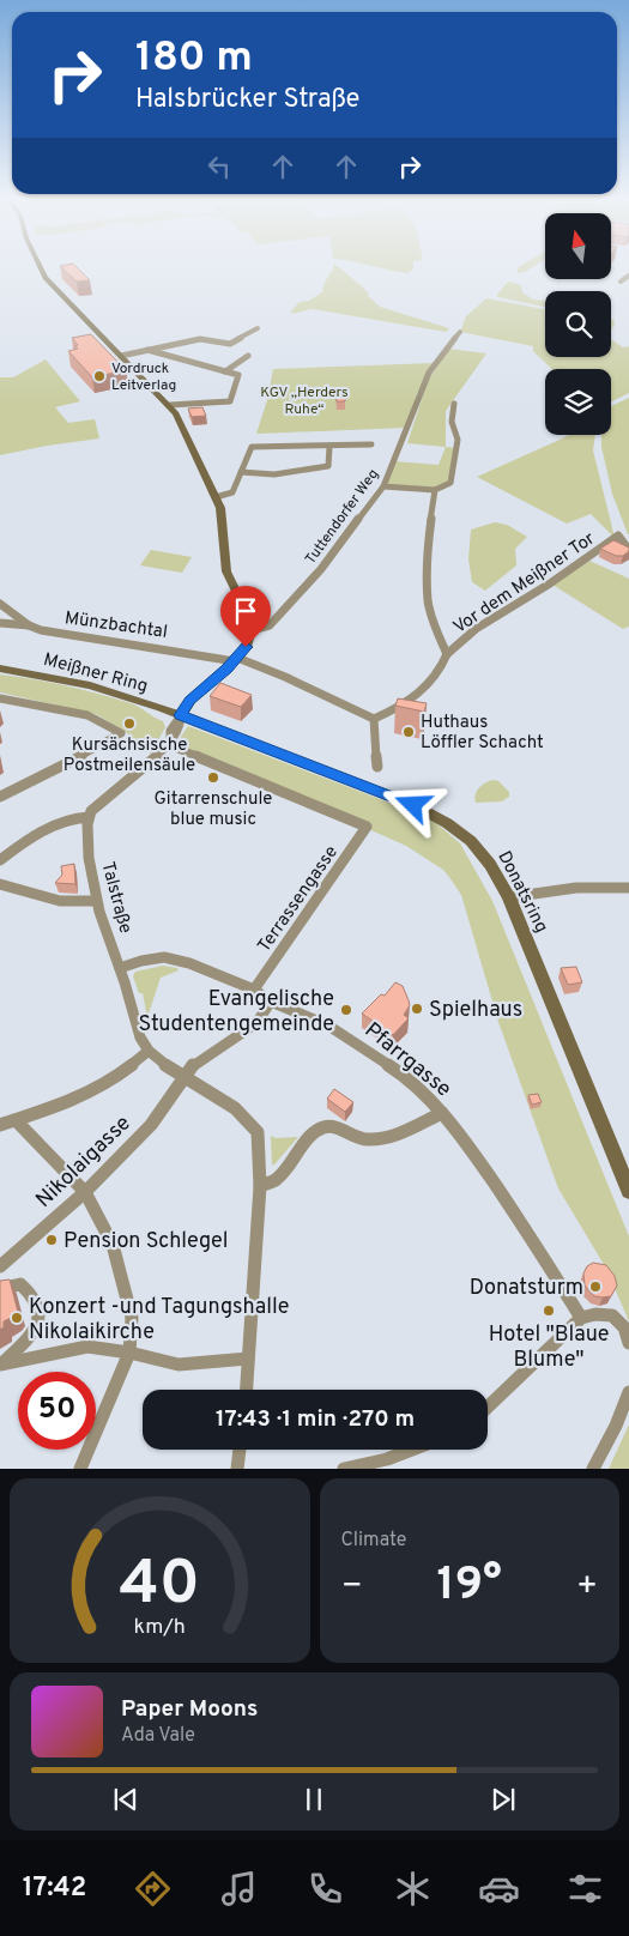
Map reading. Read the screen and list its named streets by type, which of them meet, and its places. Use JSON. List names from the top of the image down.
{
  "streets": {
    "main road": ["Meißner Ring", "Donatsring"],
    "street": [
      "Tuttendorfer Weg",
      "Vor dem Meißner Tor",
      "Münzbachtal",
      "Talstraße",
      "Terrassengasse",
      "Pfarrgasse",
      "Nikolaigasse"
    ]
  },
  "crossings": [
    ["Vor dem Meißner Tor", "Münzbachtal"],
    ["Meißner Ring", "Donatsring"],
    ["Talstraße", "Pfarrgasse"],
    ["Terrassengasse", "Pfarrgasse"],
    ["Pfarrgasse", "Nikolaigasse"]
  ],
  "parks": ["KGV „Herders Ruhe“"],
  "places": [
    "Vordruck Leitverlag",
    "Kursächsische Postmeilensäule",
    "Huthaus Löffler Schacht",
    "Gitarrenschule blue music",
    "Spielhaus",
    "Evangelische Studentengemeinde",
    "Pension Schlegel",
    "Donatsturm",
    "Hotel \"Blaue Blume\"",
    "Konzert -und Tagungshalle Nikolaikirche"
  ],
  "north": "top",
  "page": {
    "turn": ["180 m", "Halsbrücker Straße"],
    "limit": "50",
    "trip": "17:43 · 1 min · 270 m",
    "tile": "Climate",
    "heat": ["−", "19°", "+"],
    "song": ["Paper Moons", "Ada Vale"],
    "tabs": "17:42",
    "gauge": ["40", "km/h"]
  }
}
